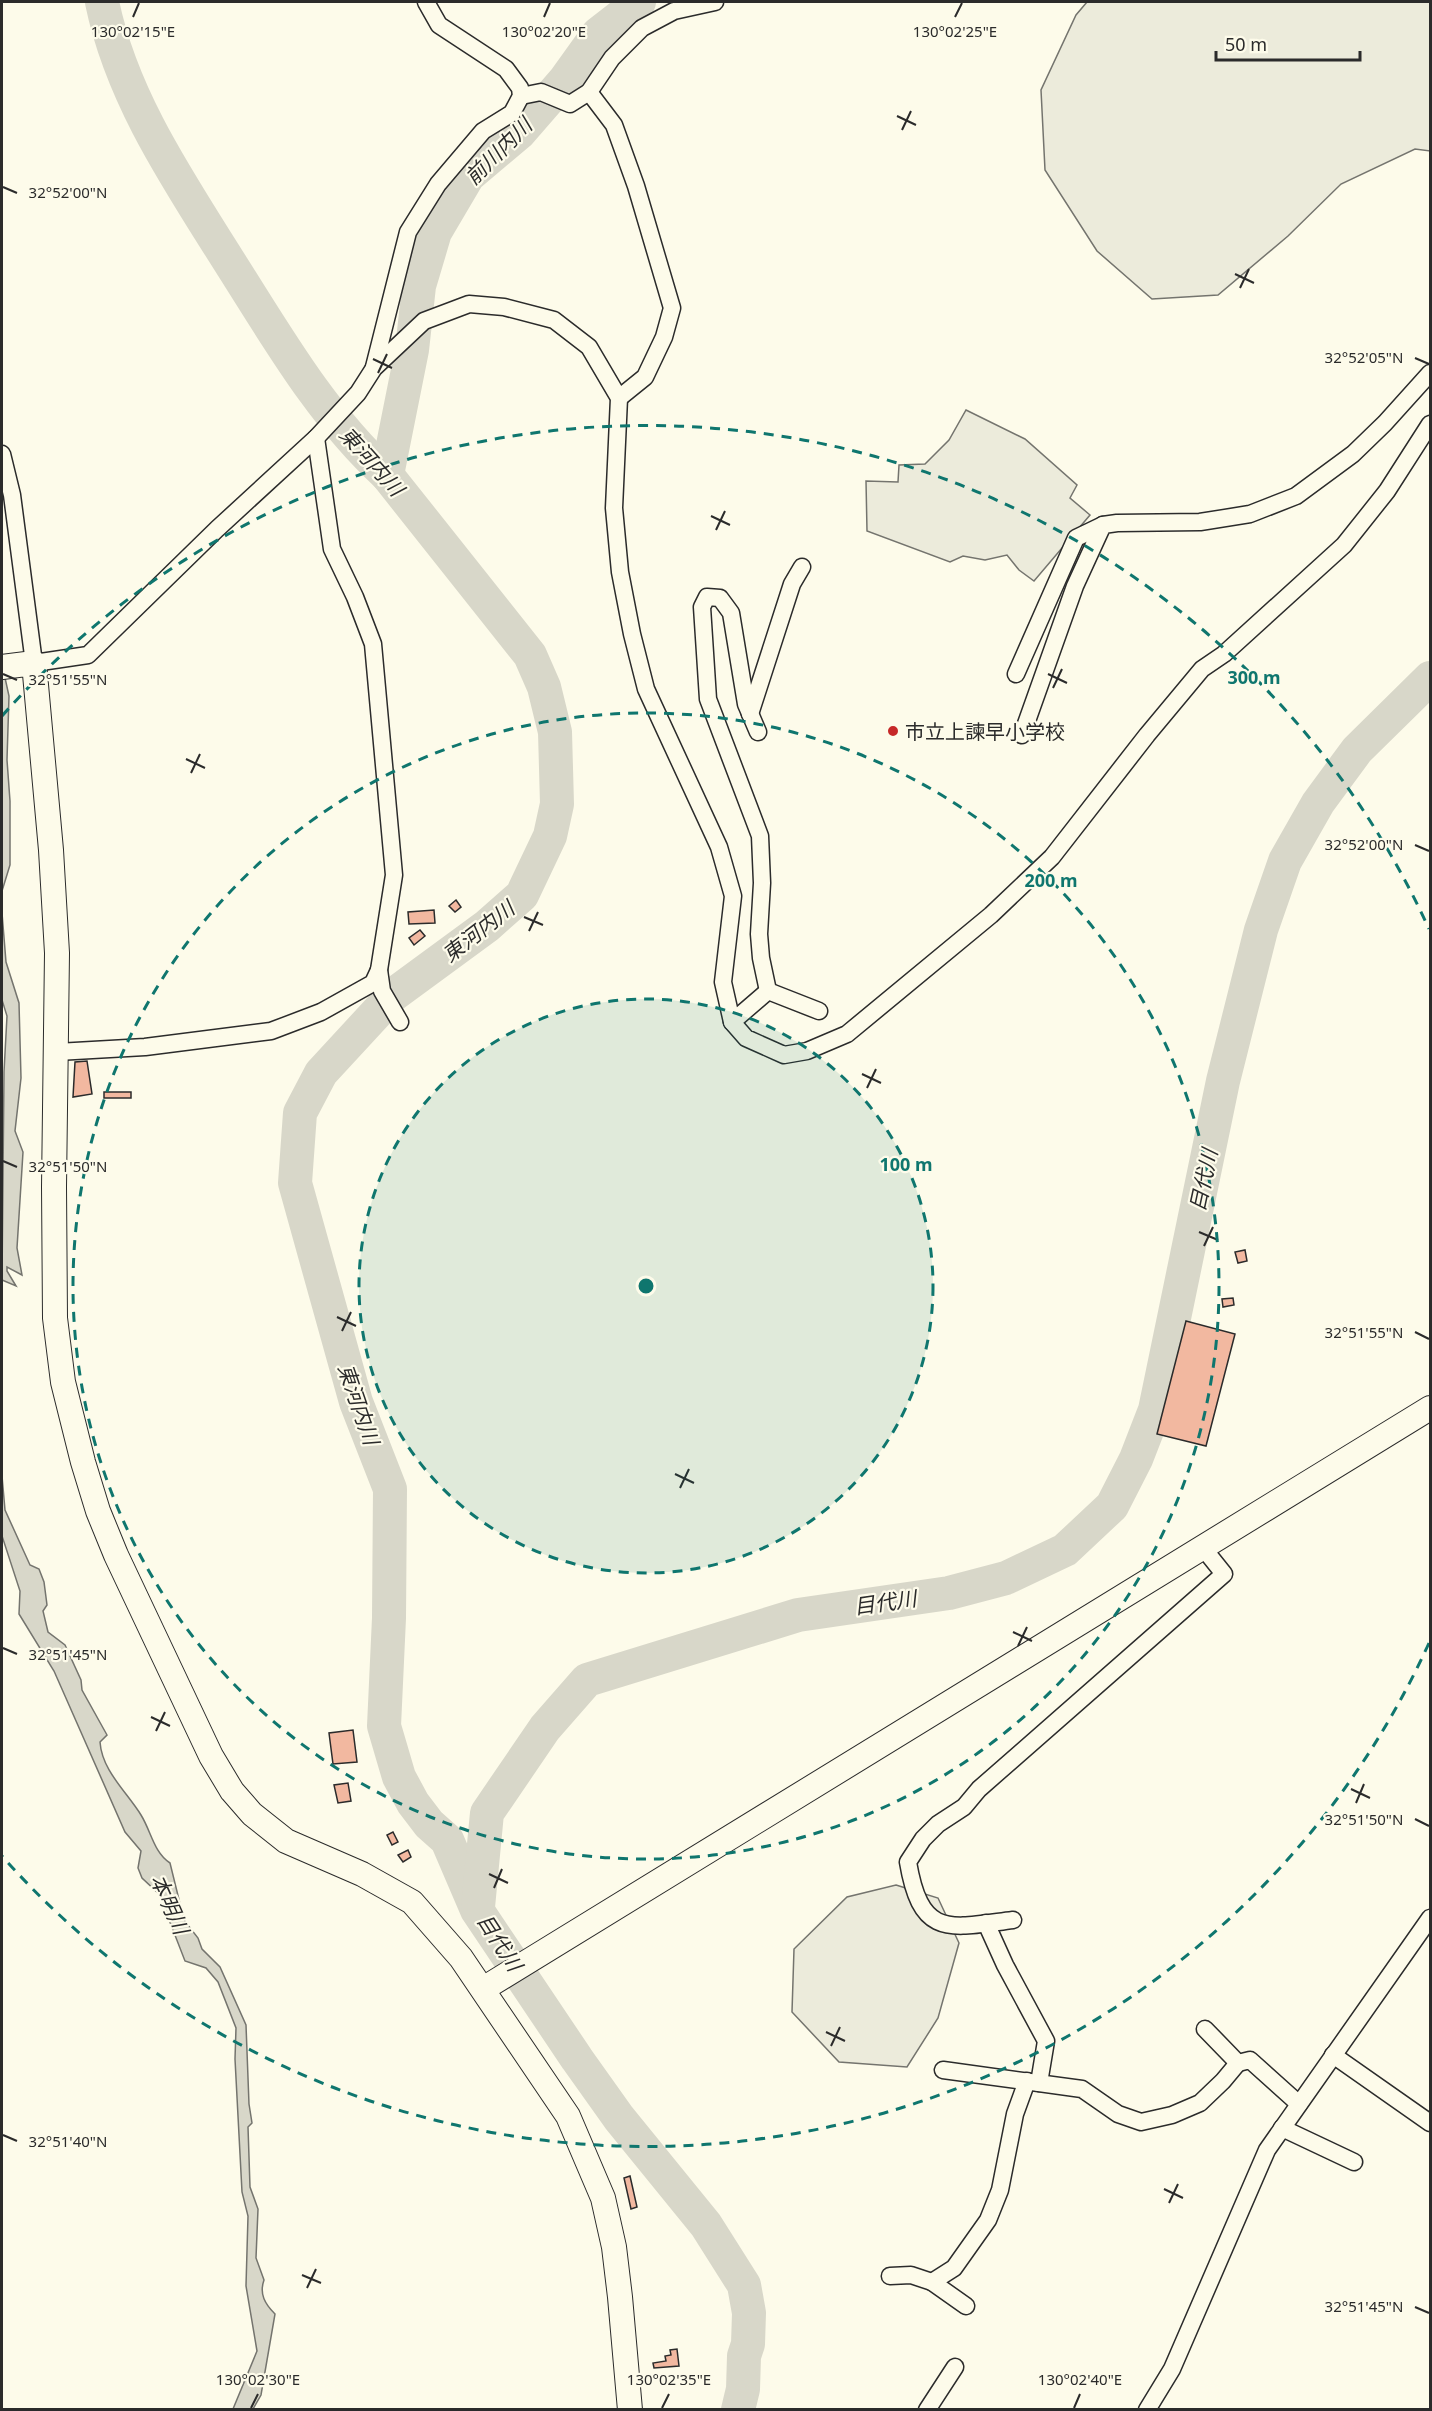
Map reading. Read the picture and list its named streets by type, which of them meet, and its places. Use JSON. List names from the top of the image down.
{
  "water": [
    "前川内川",
    "東河内川",
    "目代川",
    "本明川"
  ],
  "places": ["市立上諫早小学校"],
  "scale_bar": "50 m",
  "coordinates": [
    "130°02'15\"E",
    "130°02'20\"E",
    "130°02'25\"E",
    "32°52'00\"N",
    "32°52'05\"N",
    "32°51'55\"N",
    "32°51'50\"N",
    "32°51'45\"N",
    "32°51'40\"N",
    "130°02'30\"E",
    "130°02'35\"E",
    "130°02'40\"E"
  ],
  "rings": ["300 m", "200 m", "100 m"]
}
